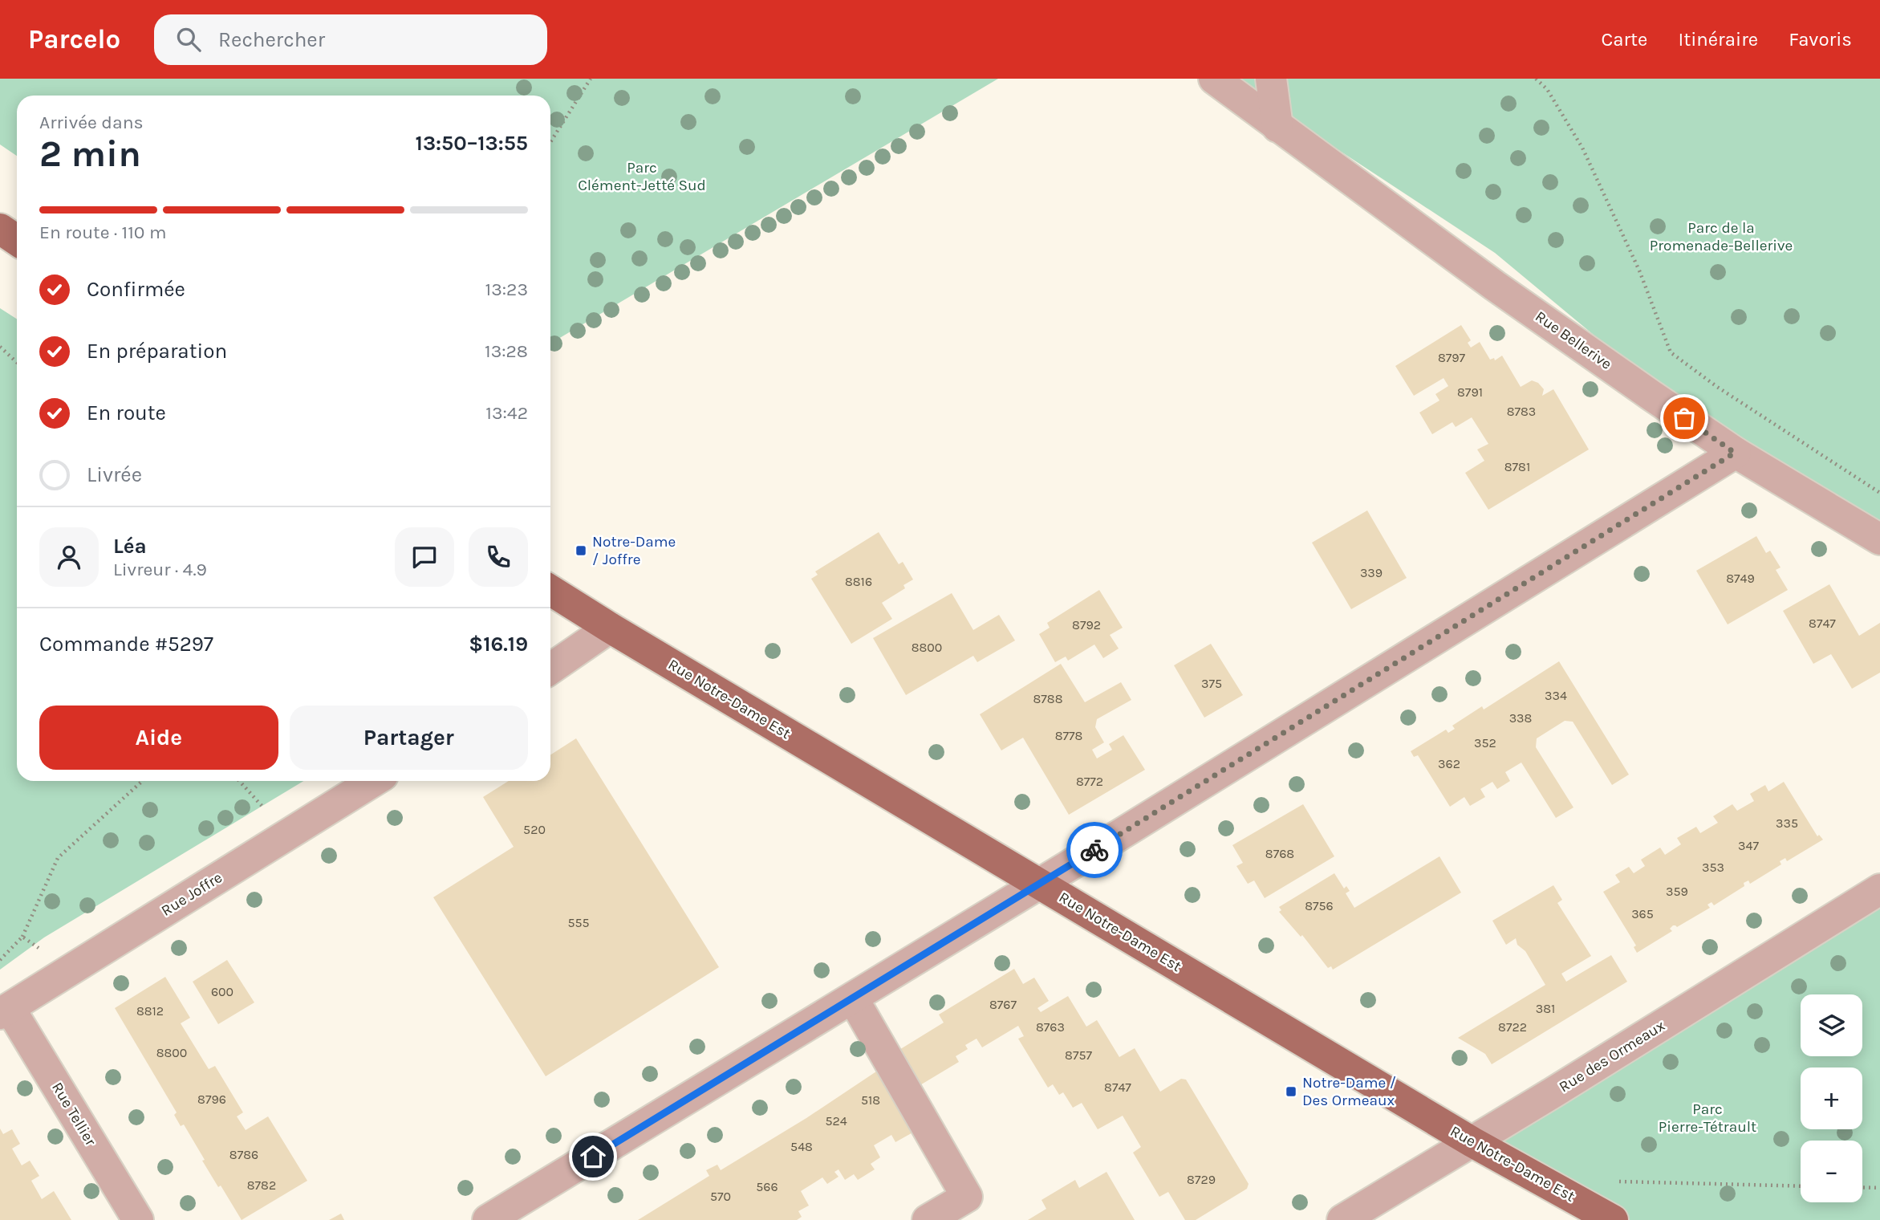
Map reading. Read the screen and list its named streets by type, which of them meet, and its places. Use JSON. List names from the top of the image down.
{
  "streets": {
    "main road": ["Rue Notre-Dame Est"],
    "street": [
      "Rue Bellerive",
      "Rue Joffre",
      "Rue des Ormeaux",
      "Rue Tellier"
    ]
  },
  "crossings": [
    ["Rue Notre-Dame Est", "Rue des Ormeaux"],
    ["Rue Joffre", "Rue Tellier"]
  ],
  "parks": ["Parc Clément-Jetté Sud", "Parc de la Promenade-Bellerive", "Parc Pierre-Tétrault"],
  "places": {
    "transit": ["Notre-Dame / Joffre", "Notre-Dame / Des Ormeaux"]
  },
  "house_numbers": [
    "8797",
    "8791",
    "8783",
    "8781",
    "339",
    "8749",
    "8816",
    "8747",
    "8792",
    "8800",
    "375",
    "334",
    "8788",
    "338",
    "8778",
    "352",
    "362",
    "8772",
    "335",
    "520",
    "347",
    "8768",
    "353",
    "359",
    "8756",
    "365",
    "555",
    "600",
    "8767",
    "381",
    "8812",
    "8763",
    "8722",
    "8800",
    "8757",
    "8747",
    "8796",
    "518",
    "524",
    "548",
    "8786",
    "8729",
    "8782",
    "566",
    "570"
  ],
  "page": {
    "header": "Parcelo",
    "search": "Rechercher",
    "nav": ["Carte", "Itinéraire", "Favoris"],
    "heading": ["2 min", "Arrivée dans", "13:50–13:55"],
    "panel": [
      "Léa",
      "Livreur · 4.9",
      "Commande #5297",
      "$16.19"
    ],
    "bar": "En route · 110 m",
    "list": [
      ["Confirmée", "13:23"],
      ["En préparation", "13:28"],
      ["En route", "13:42"],
      "Livrée"
    ],
    "buttons": ["Aide", "Partager"],
    "map_buttons": ["+", "−"]
  }
}
